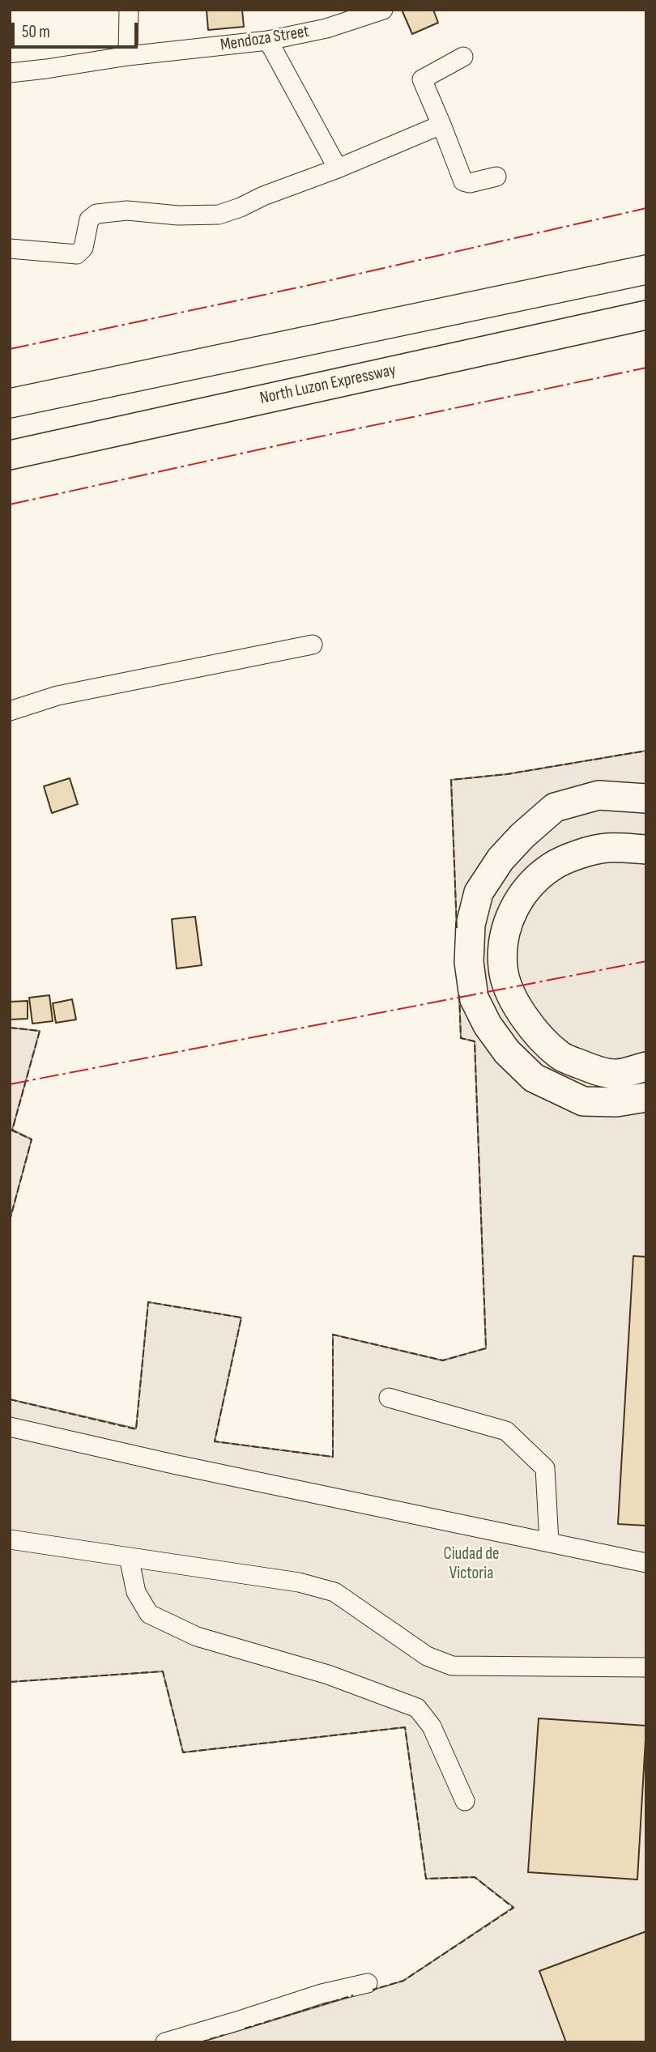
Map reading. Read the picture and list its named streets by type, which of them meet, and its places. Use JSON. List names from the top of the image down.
{
  "streets": {
    "highway": ["North Luzon Expressway"],
    "street": ["Mendoza Street"]
  },
  "parks": ["Ciudad de Victoria"],
  "scale_bar": "50 m"
}
